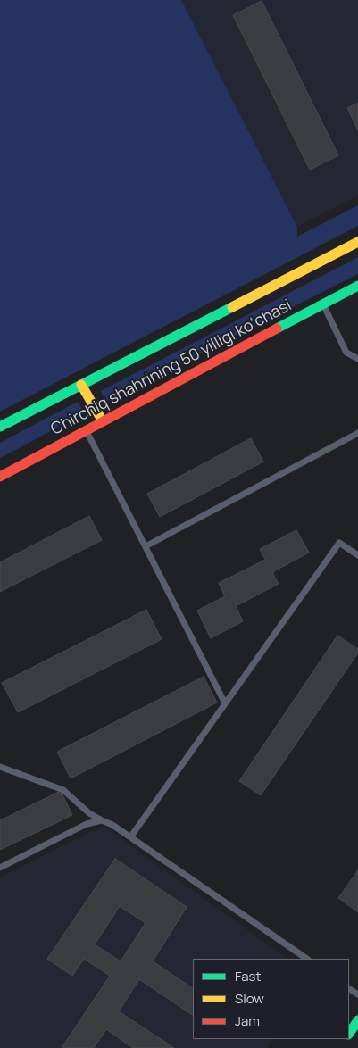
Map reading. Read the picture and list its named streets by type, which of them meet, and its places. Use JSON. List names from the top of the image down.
{
  "streets": {
    "main road": ["Chirchiq shahrining 50 yilligi koʻchasi"]
  },
  "legend": ["Fast", "Slow", "Jam"]
}
